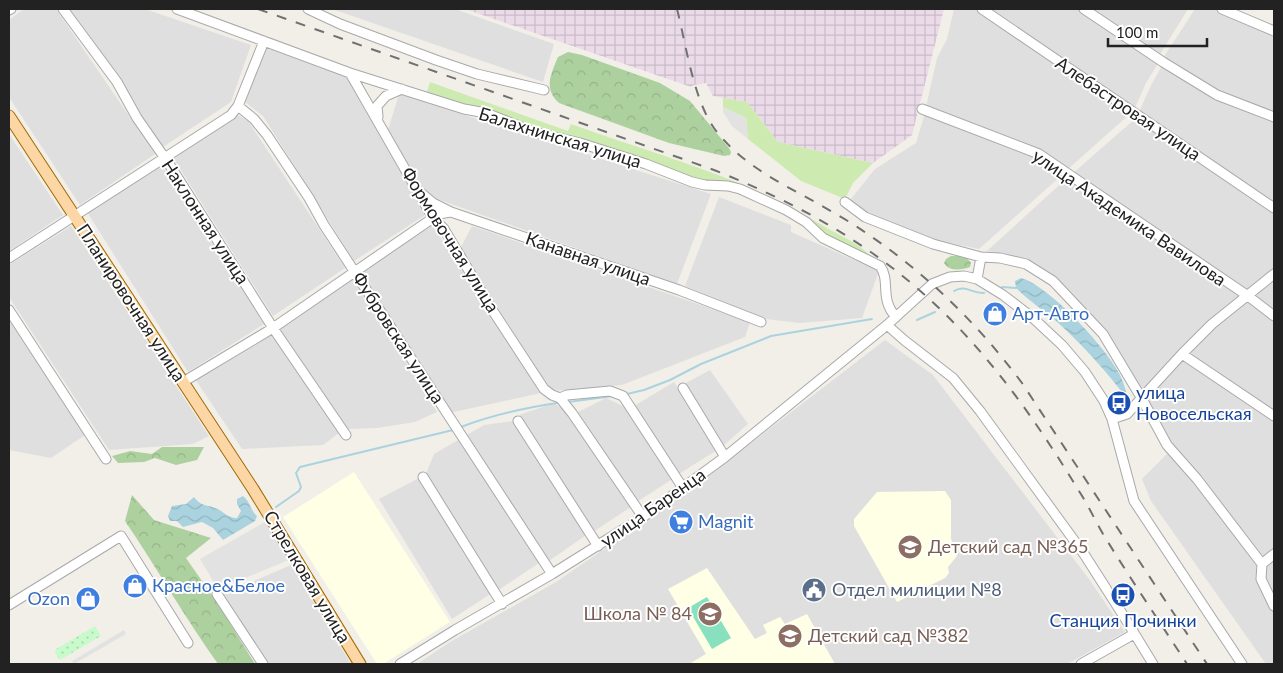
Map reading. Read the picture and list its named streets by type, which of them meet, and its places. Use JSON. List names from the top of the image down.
{
  "streets": {
    "main road": ["Планировочная улица", "Стрелковая улица"],
    "street": [
      "Алебастровая улица",
      "Балахнинская улица",
      "улица Академика Вавилова",
      "Наклонная улица",
      "Формовочная улица",
      "Канавная улица",
      "Фубровская улица",
      "улица Баренца"
    ]
  },
  "crossings": [
    ["Балахнинская улица", "Формовочная улица"],
    ["Балахнинская улица", "улица Баренца"],
    ["Формовочная улица", "Канавная улица"],
    ["Формовочная улица", "улица Баренца"],
    ["Планировочная улица", "Стрелковая улица"],
    ["Фубровская улица", "улица Баренца"]
  ],
  "places": {
    "shop": ["Арт-Авто", "Красное&Белое", "Ozon"],
    "bus stop": ["улица Новосельская", "Станция Починки"],
    "supermarket": ["Magnit"],
    "school or university": ["Детский сад №365", "Школа № 84", "Детский сад №382"],
    "public building": ["Отдел милиции №8"]
  },
  "scale_bar": "100 m"
}
